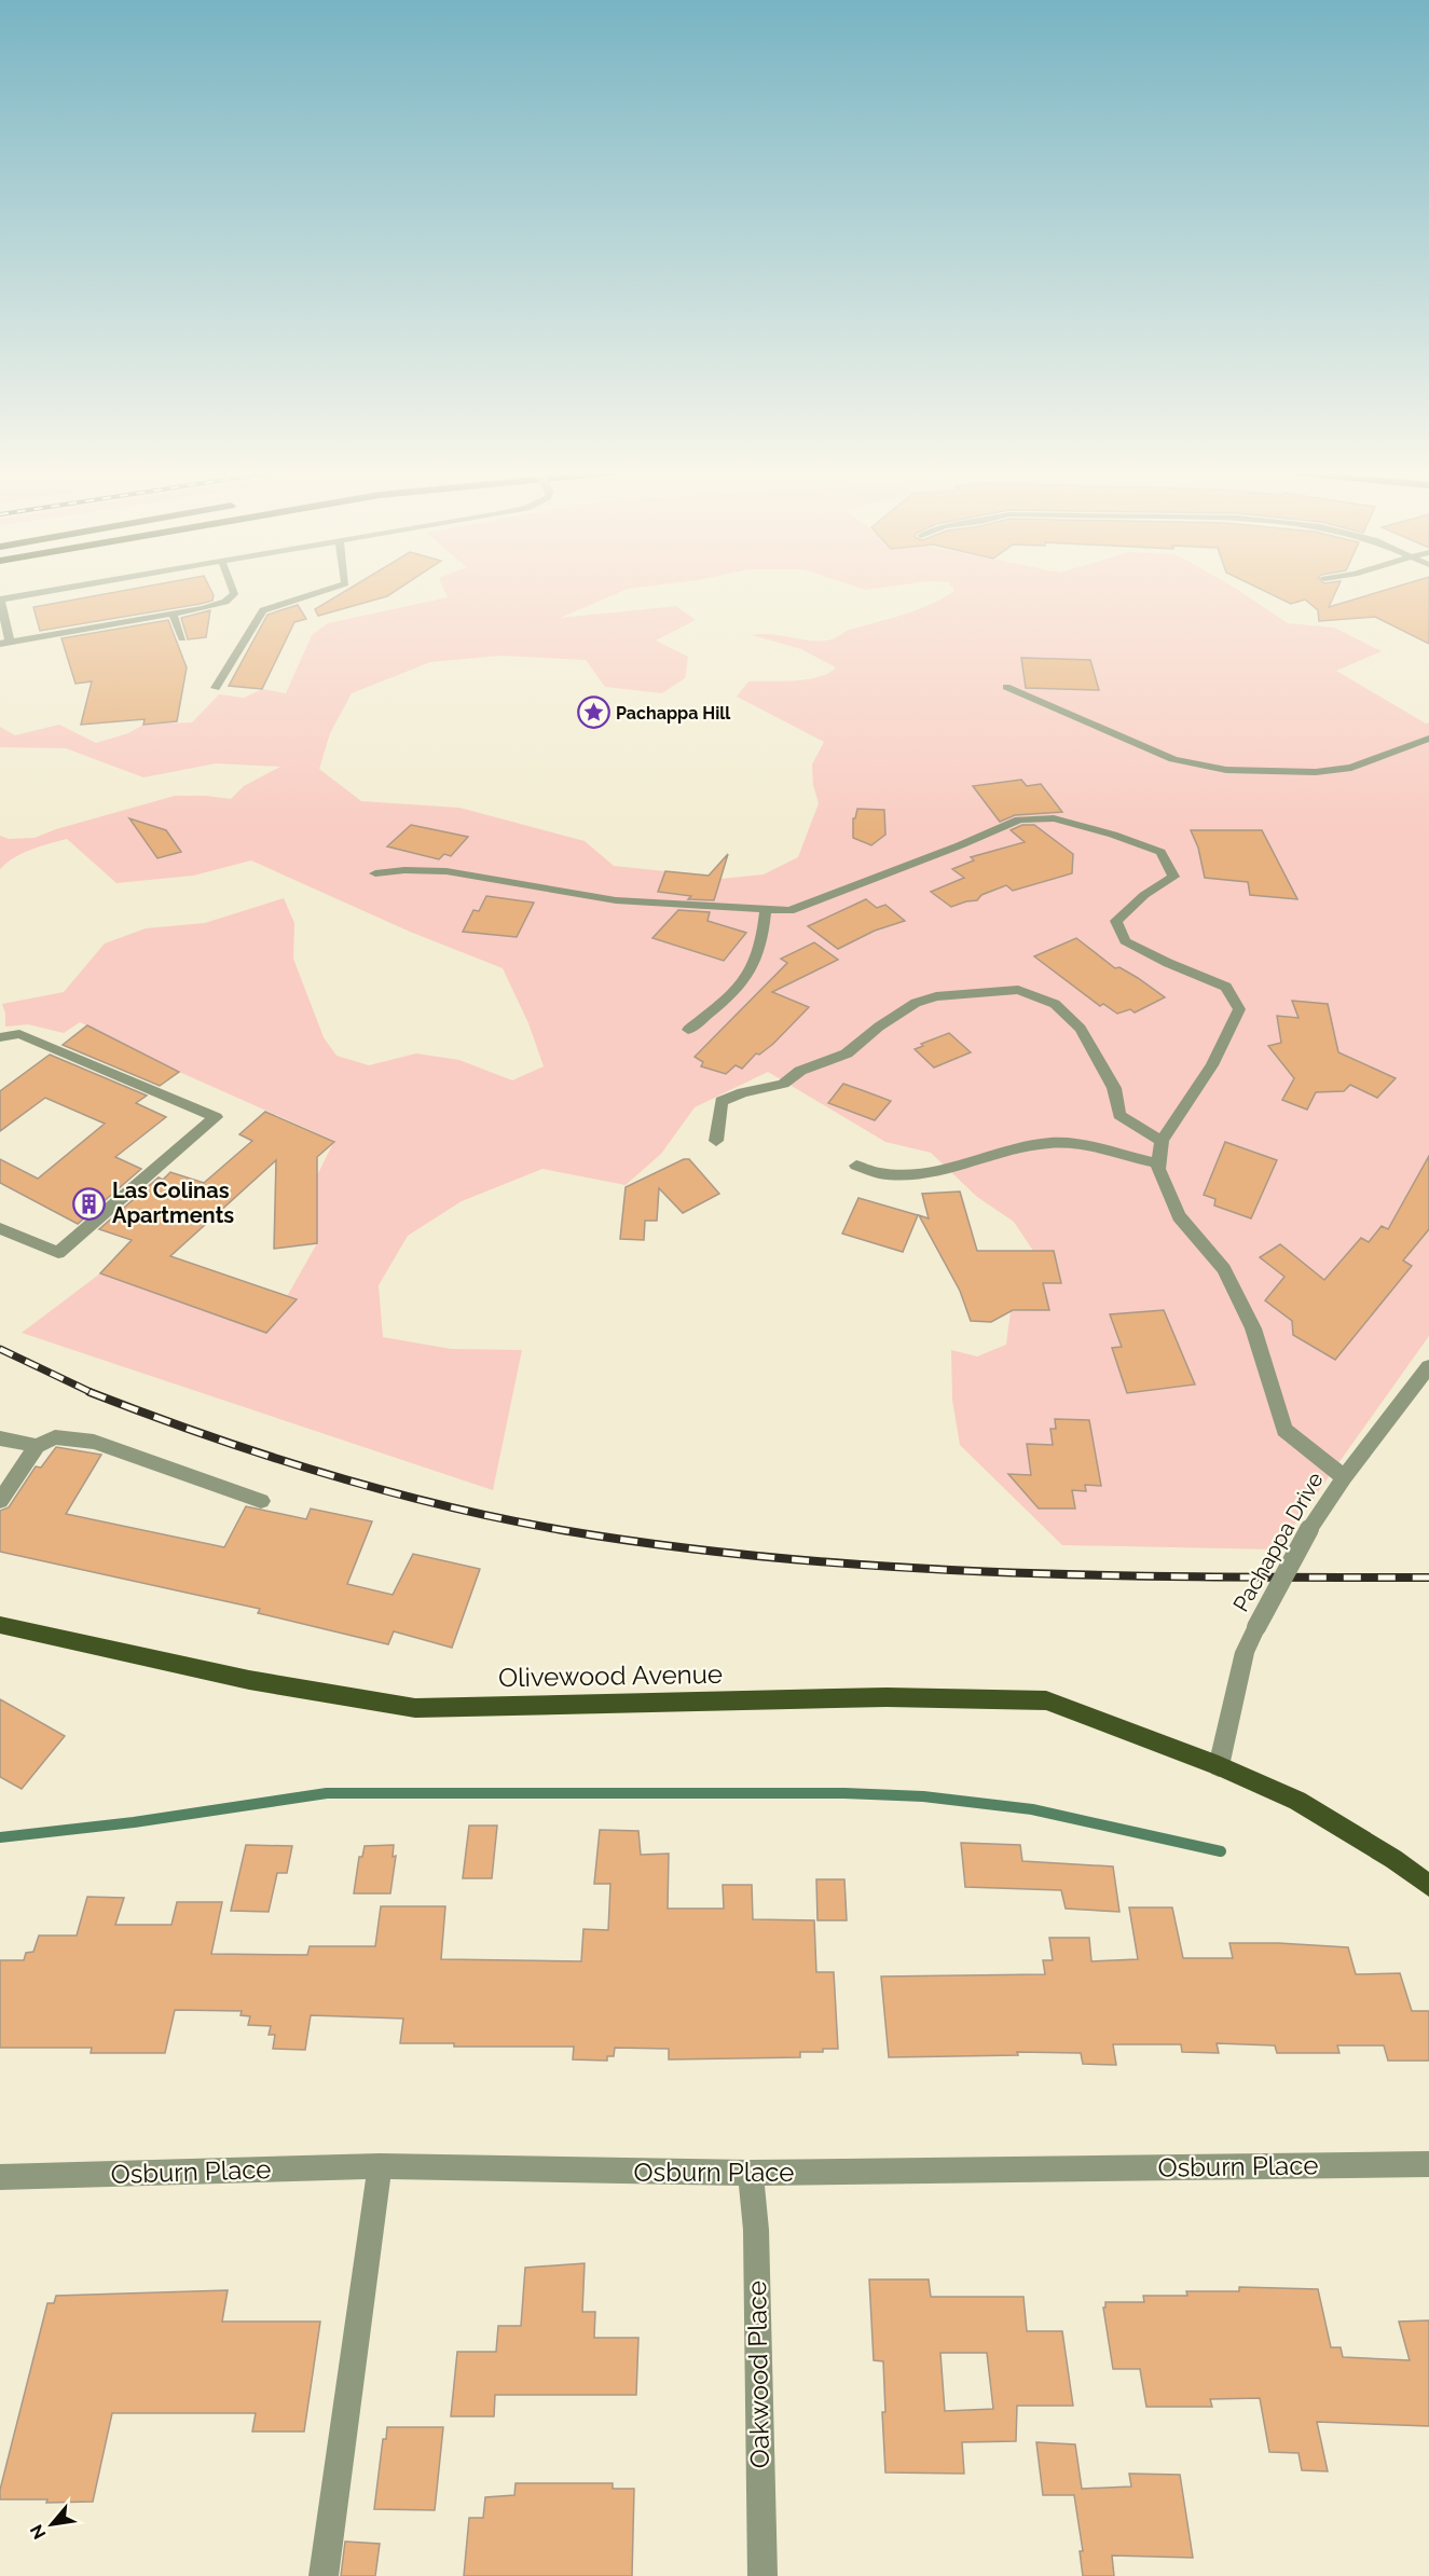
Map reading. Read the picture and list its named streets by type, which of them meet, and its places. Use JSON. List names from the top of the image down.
{
  "streets": {
    "main road": ["Olivewood Avenue"],
    "street": ["Pachappa Drive", "Osburn Place", "Oakwood Place"]
  },
  "crossings": [
    ["Pachappa Drive", "Olivewood Avenue"],
    ["Osburn Place", "Oakwood Place"]
  ],
  "places": {
    "place": ["Pachappa Hill"],
    "building": ["Las Colinas Apartments"]
  },
  "north": "bottom left"
}
